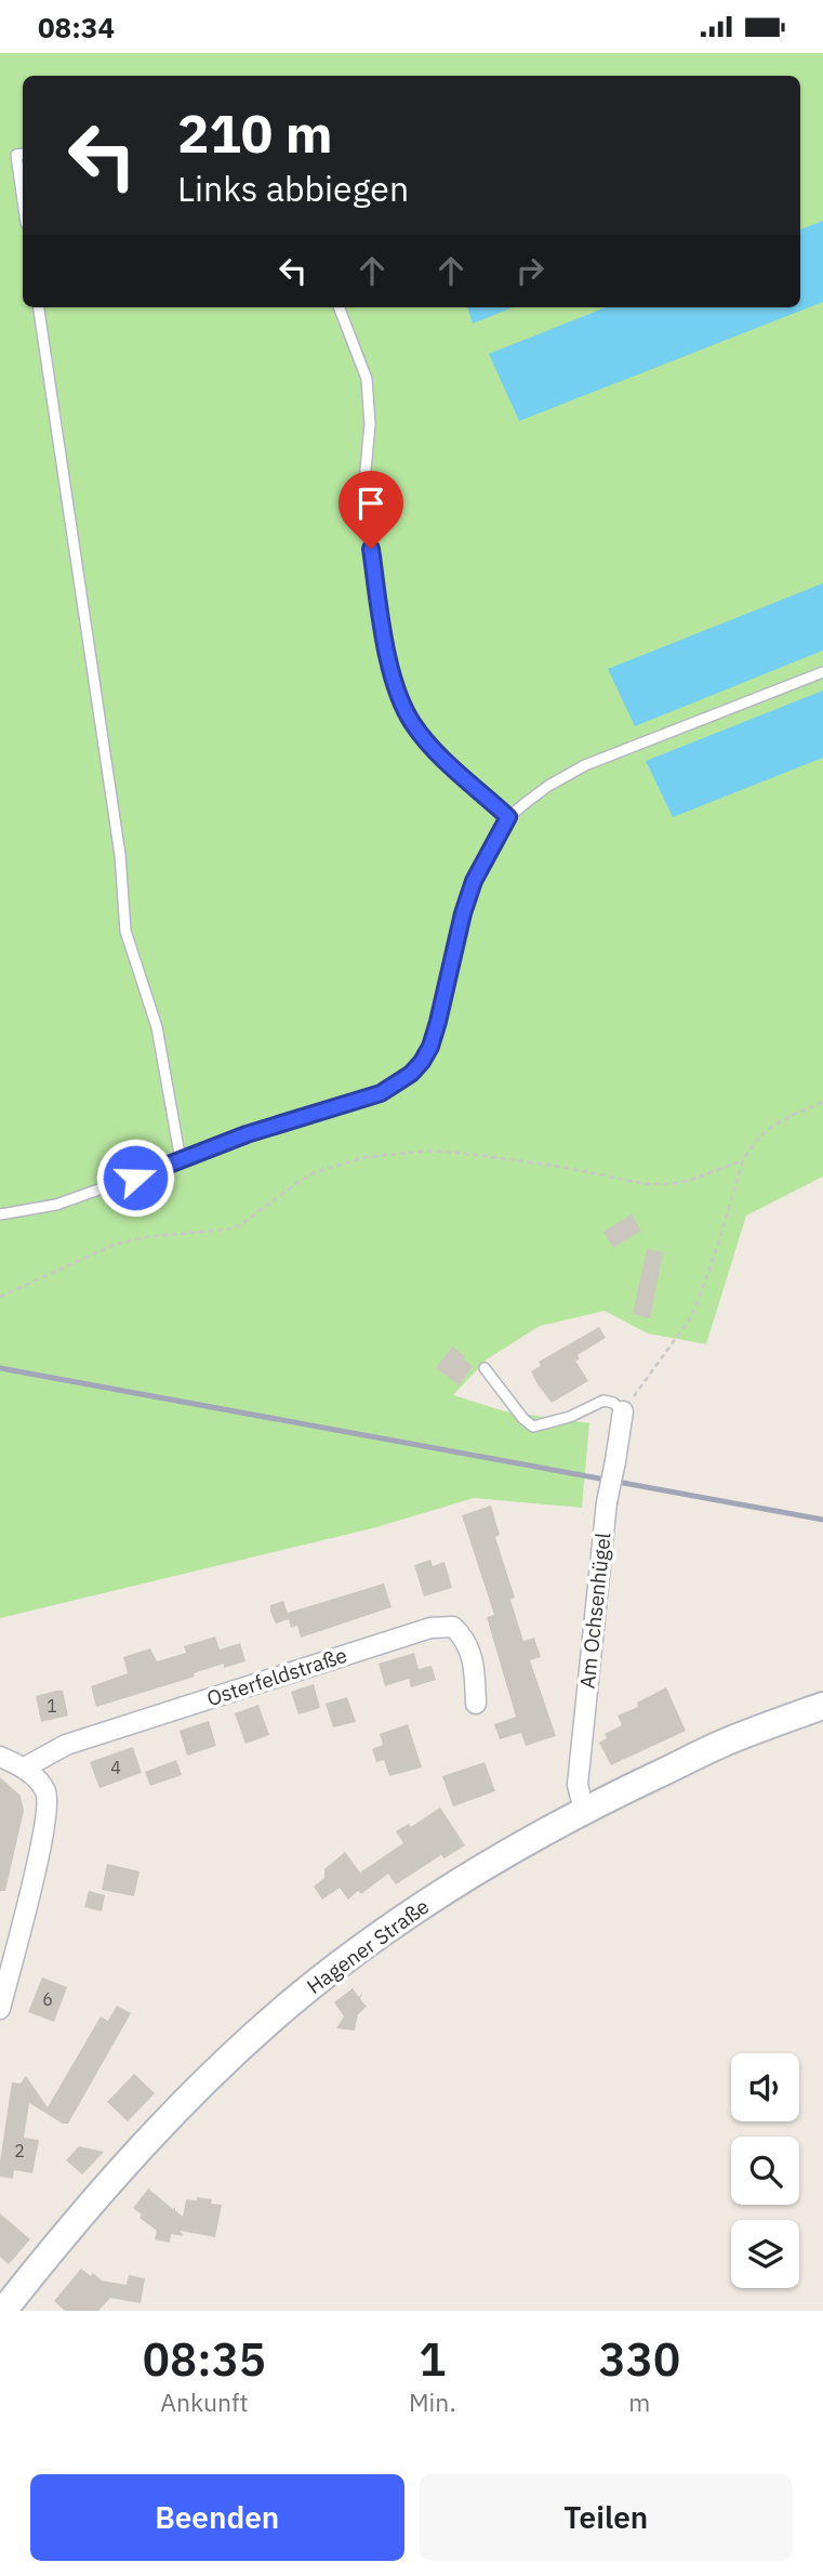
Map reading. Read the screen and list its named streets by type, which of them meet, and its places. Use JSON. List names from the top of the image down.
{
  "streets": {
    "main road": ["Hagener Straße"],
    "street": ["Am Ochsenhügel", "Osterfeldstraße"]
  },
  "crossings": [
    ["Am Ochsenhügel", "Hagener Straße"]
  ],
  "house_numbers": [
    "1",
    "4",
    "6",
    "2"
  ],
  "page": {
    "status": "08:34",
    "turn": ["210 m", "Links abbiegen"],
    "eta": [
      "08:35",
      "Ankunft",
      "1",
      "Min.",
      "330",
      "m"
    ],
    "buttons": ["Beenden", "Teilen"]
  }
}
